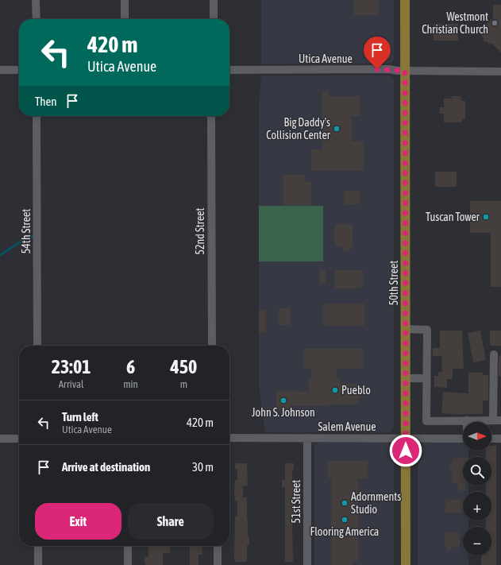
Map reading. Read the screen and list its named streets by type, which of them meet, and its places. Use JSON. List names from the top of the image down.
{
  "streets": {
    "main road": ["50th Street"],
    "street": [
      "Utica Avenue",
      "54th Street",
      "52nd Street",
      "Salem Avenue",
      "51st Street"
    ]
  },
  "crossings": [
    ["Utica Avenue", "50th Street"],
    ["50th Street", "Salem Avenue"],
    ["Salem Avenue", "51st Street"]
  ],
  "places": [
    "Westmont Christian Church",
    "Big Daddy's Collision Center",
    "Tuscan Tower",
    "Pueblo",
    "John S. Johnson",
    "Adornments Studio",
    "Flooring America"
  ],
  "north": "right",
  "page": {
    "turn": ["420 m", "Utica Avenue"],
    "then": "Then",
    "eta": [
      "23:01",
      "Arrival",
      "6",
      "min",
      "450",
      "m"
    ],
    "list": [
      {
        "name": "Turn left",
        "note": "Utica Avenue",
        "value": "420 m"
      },
      {
        "name": "Arrive at destination",
        "value": "30 m"
      }
    ],
    "map_buttons": ["+", "−"],
    "buttons": ["Exit", "Share"]
  }
}
